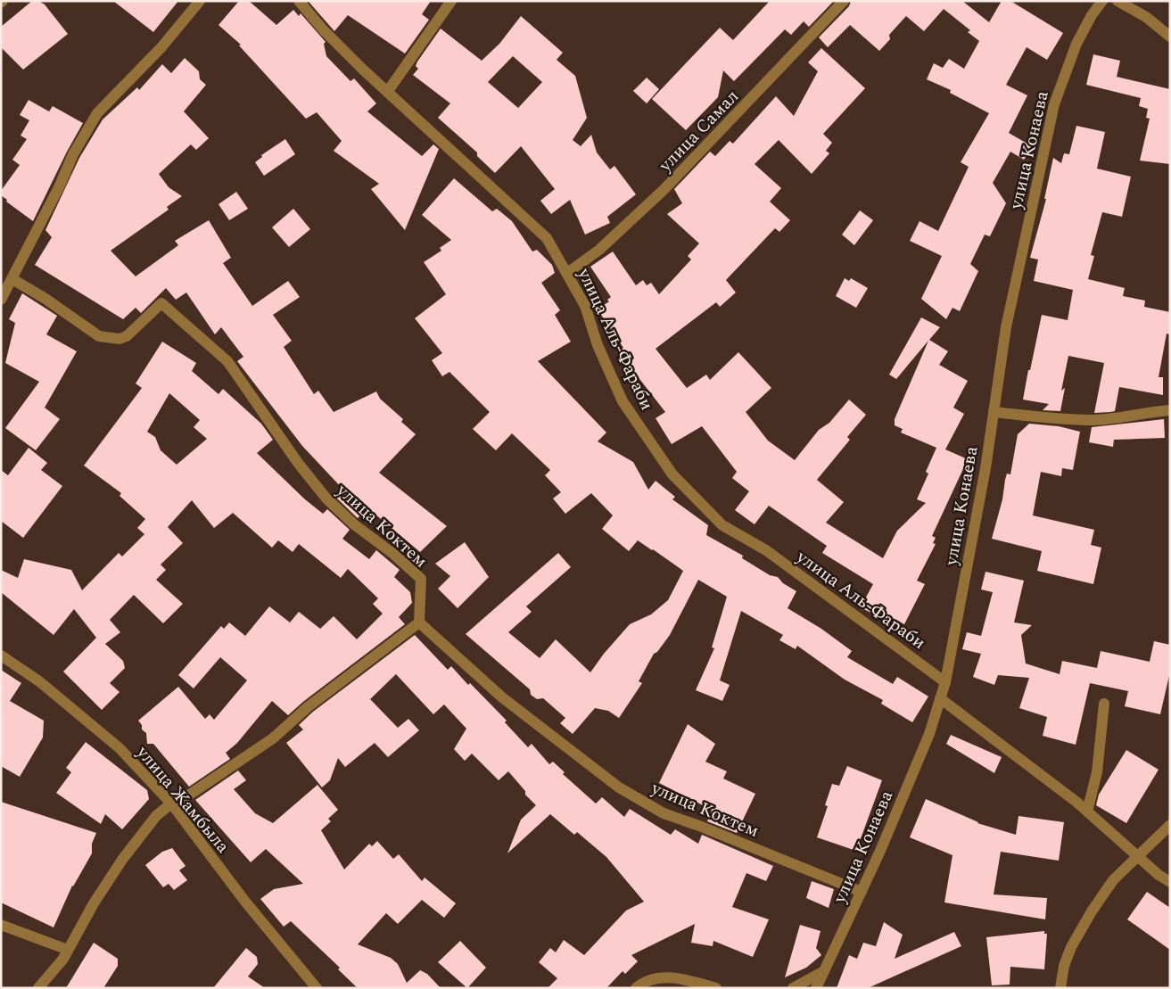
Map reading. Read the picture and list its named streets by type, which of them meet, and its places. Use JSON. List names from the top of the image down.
{
  "streets": {
    "street": [
      "улица Самал",
      "улица Конаева",
      "улица Аль-Фараби",
      "улица Коктем",
      "улица Жамбыла"
    ]
  },
  "crossings": [
    ["улица Самал", "улица Аль-Фараби"],
    ["улица Конаева", "улица Аль-Фараби"],
    ["улица Конаева", "улица Коктем"]
  ]
}
